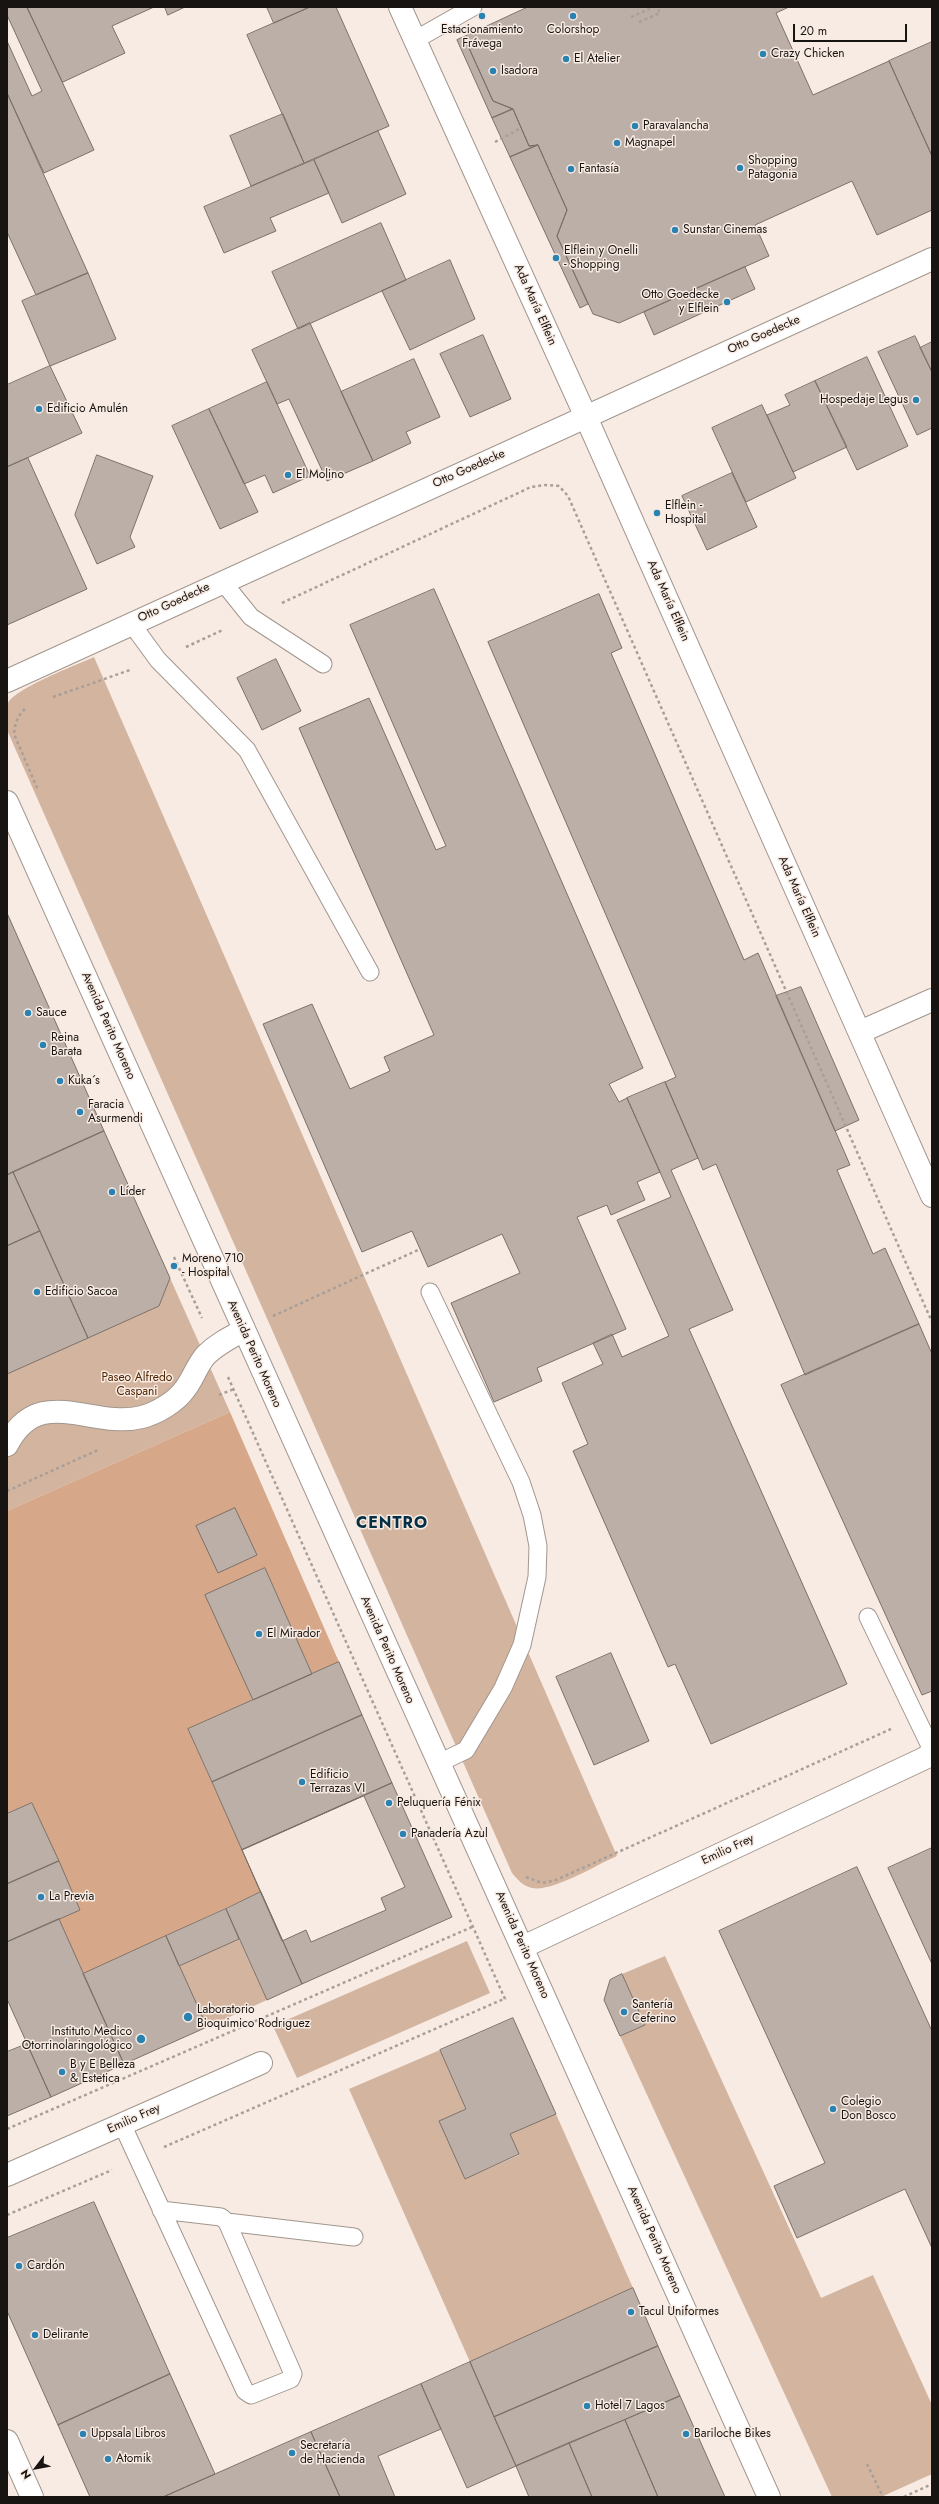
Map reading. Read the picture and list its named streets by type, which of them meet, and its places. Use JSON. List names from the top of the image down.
{
  "streets": {
    "street": [
      "Ada María Elflein",
      "Otto Goedecke",
      "Avenida Perito Moreno",
      "Emilio Frey"
    ]
  },
  "crossings": [
    ["Ada María Elflein", "Otto Goedecke"],
    ["Avenida Perito Moreno", "Emilio Frey"]
  ],
  "districts": ["CENTRO"],
  "parks": ["Paseo Alfredo Caspani"],
  "places": [
    "Estacionamiento Frávega",
    "Colorshop",
    "Crazy Chicken",
    "El Atelier",
    "Isadora",
    "Paravalancha",
    "Magnapel",
    "Shopping Patagonia",
    "Fantasía",
    "Sunstar Cinemas",
    "Elflein y Onelli - Shopping",
    "Otto Goedecke y Elflein",
    "Hospedaje Legus",
    "Edificio Amulén",
    "El Molino",
    "Elflein - Hospital",
    "Sauce",
    "Reina Barata",
    "Kuka´s",
    "Faracia Asurmendi",
    "Líder",
    "Moreno 710 - Hospital",
    "Edificio Sacoa",
    "El Mirador",
    "Edificio Terrazas VI",
    "Peluquería Fénix",
    "Panadería Azul",
    "La Previa",
    "Santería Ceferino",
    "Laboratorio Bioquimico Rodriguez",
    "Instituto Medico Otorrinolaringológico",
    "B y E Belleza & Estetica",
    "Colegio Don Bosco",
    "Cardón",
    "Tacul Uniformes",
    "Delirante",
    "Hotel 7 Lagos",
    "Uppsala Libros",
    "Bariloche Bikes",
    "Secretaría de Hacienda",
    "Atomik"
  ],
  "scale_bar": "20 m",
  "north": "bottom left"
}
